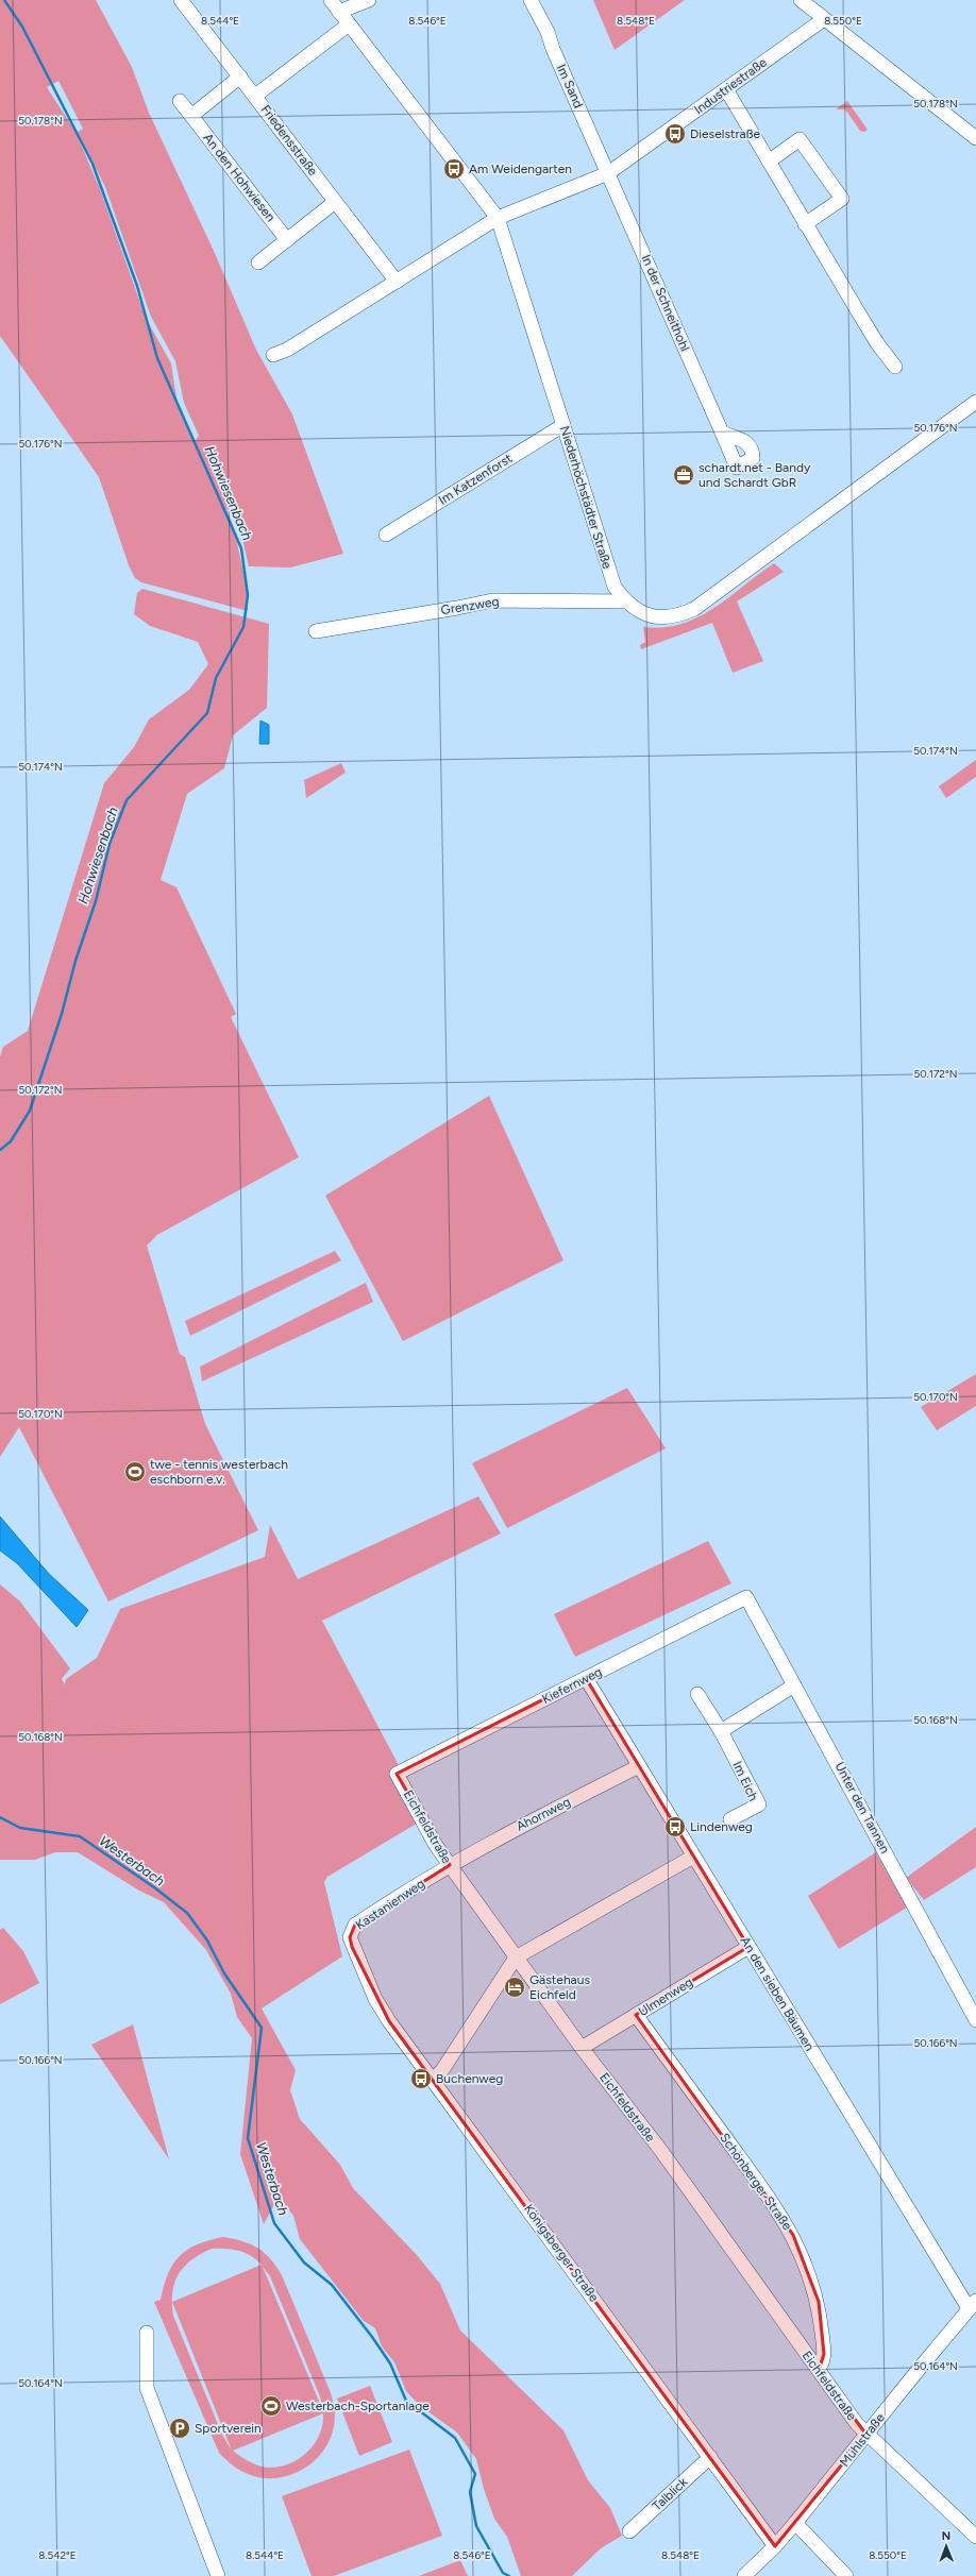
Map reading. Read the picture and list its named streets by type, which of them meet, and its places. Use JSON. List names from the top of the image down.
{
  "streets": {
    "street": [
      "Im Sand",
      "Industriestraße",
      "Friedensstraße",
      "An den Hohwiesen",
      "In der Schneithohl",
      "Im Katzenforst",
      "Niederhöchstädter Straße",
      "Grenzweg",
      "Kiefernweg",
      "Im Eich",
      "Unter den Tannen",
      "Ahornweg",
      "Eichfeldstraße",
      "Kastanienweg",
      "An den sieben Bäumen",
      "Ulmenweg",
      "Schönberger Straße",
      "Königsberger Straße",
      "Mühlstraße",
      "Talblick"
    ]
  },
  "crossings": [
    ["Im Sand", "Industriestraße"],
    ["Im Sand", "In der Schneithohl"],
    ["Industriestraße", "In der Schneithohl"],
    ["Industriestraße", "Niederhöchstädter Straße"],
    ["Im Katzenforst", "Niederhöchstädter Straße"],
    ["Niederhöchstädter Straße", "Grenzweg"],
    ["Kiefernweg", "Unter den Tannen"],
    ["Kiefernweg", "Eichfeldstraße"],
    ["Kiefernweg", "An den sieben Bäumen"],
    ["Ahornweg", "Eichfeldstraße"],
    ["Ahornweg", "Kastanienweg"],
    ["Ahornweg", "An den sieben Bäumen"],
    ["Eichfeldstraße", "Kastanienweg"],
    ["Eichfeldstraße", "Ulmenweg"],
    ["Eichfeldstraße", "Schönberger Straße"],
    ["Eichfeldstraße", "Mühlstraße"],
    ["Kastanienweg", "Königsberger Straße"],
    ["An den sieben Bäumen", "Ulmenweg"],
    ["An den sieben Bäumen", "Mühlstraße"],
    ["Ulmenweg", "Schönberger Straße"],
    ["Königsberger Straße", "Mühlstraße"],
    ["Königsberger Straße", "Talblick"]
  ],
  "water": ["Hohwiesenbach", "Westerbach"],
  "places": {
    "bus stop": [
      "Dieselstraße",
      "Am Weidengarten",
      "Lindenweg",
      "Buchenweg"
    ],
    "office": ["schardt.net - Bandy und Schardt GbR"],
    "sports": ["twe - tennis westerbach eschborn e.v.", "Westerbach-Sportanlage"],
    "hotel": ["Gästehaus Eichfeld"],
    "parking": ["Sportverein"]
  },
  "north": "top",
  "coordinates": [
    "8.544°E",
    "8.546°E",
    "8.548°E",
    "8.550°E",
    "50.178°N",
    "50.176°N",
    "50.174°N",
    "50.172°N",
    "50.170°N",
    "50.168°N",
    "50.166°N",
    "50.164°N",
    "8.542°E"
  ]
}
